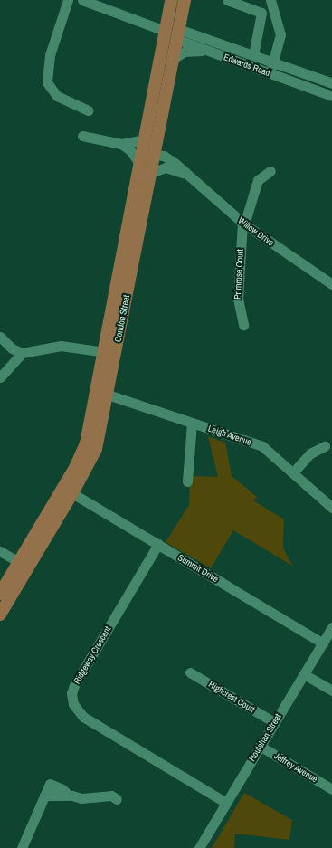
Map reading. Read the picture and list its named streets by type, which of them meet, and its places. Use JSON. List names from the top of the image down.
{
  "streets": {
    "main road": ["Edwards Road", "Condon Street"],
    "street": [
      "Willow Drive",
      "Primrose Court",
      "Leigh Avenue",
      "Summit Drive",
      "Ridgeway Crescent",
      "Highcrest Court",
      "Houlahan Street",
      "Jeffrey Avenue"
    ]
  },
  "crossings": [
    ["Edwards Road", "Condon Street"],
    ["Willow Drive", "Primrose Court"],
    ["Willow Drive", "Condon Street"],
    ["Condon Street", "Leigh Avenue"],
    ["Condon Street", "Summit Drive"],
    ["Summit Drive", "Ridgeway Crescent"],
    ["Summit Drive", "Houlahan Street"],
    ["Ridgeway Crescent", "Houlahan Street"],
    ["Highcrest Court", "Houlahan Street"],
    ["Houlahan Street", "Jeffrey Avenue"]
  ]
}
